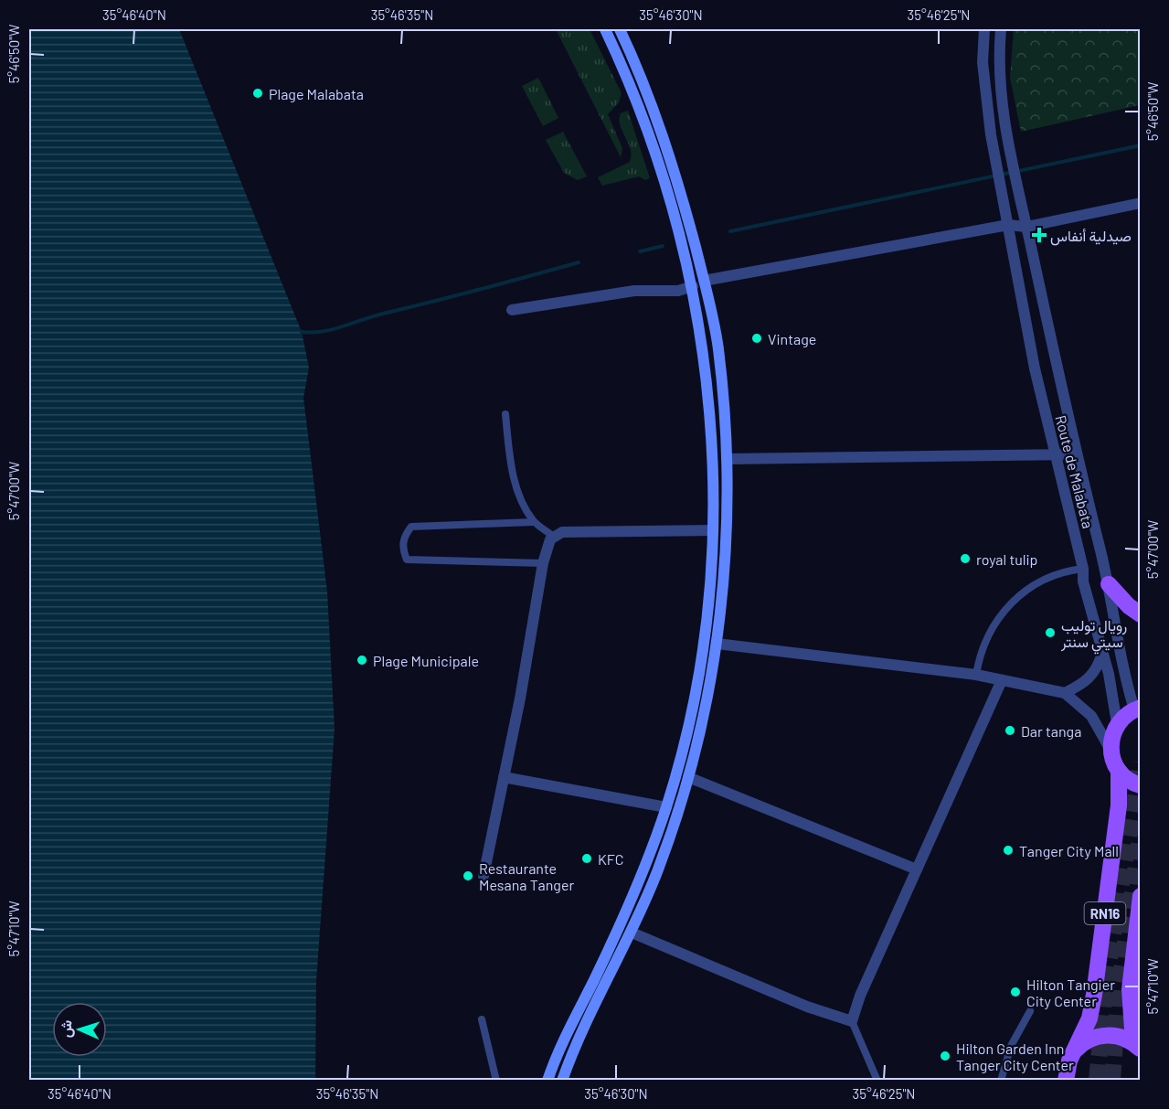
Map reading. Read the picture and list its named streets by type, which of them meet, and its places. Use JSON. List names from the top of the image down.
{
  "streets": {
    "main road": ["RN16"],
    "street": ["Route de Malabata"]
  },
  "places": {
    "other": [
      "Plage Malabata",
      "Vintage",
      "royal tulip",
      "رويال توليب سيتي سنتر",
      "Plage Municipale",
      "Dar tanga",
      "Tanger City Mall",
      "KFC",
      "Restaurante Mesana Tanger",
      "Hilton Tangier City Center",
      "Hilton Garden Inn Tanger City Center"
    ],
    "health": ["صيدلية أنفاس"]
  },
  "north": "left",
  "coordinates": [
    "35°46'40\"N",
    "35°46'35\"N",
    "35°46'30\"N",
    "35°46'25\"N",
    "5°46'50\"W",
    "5°47'00\"W",
    "5°47'10\"W"
  ]
}
